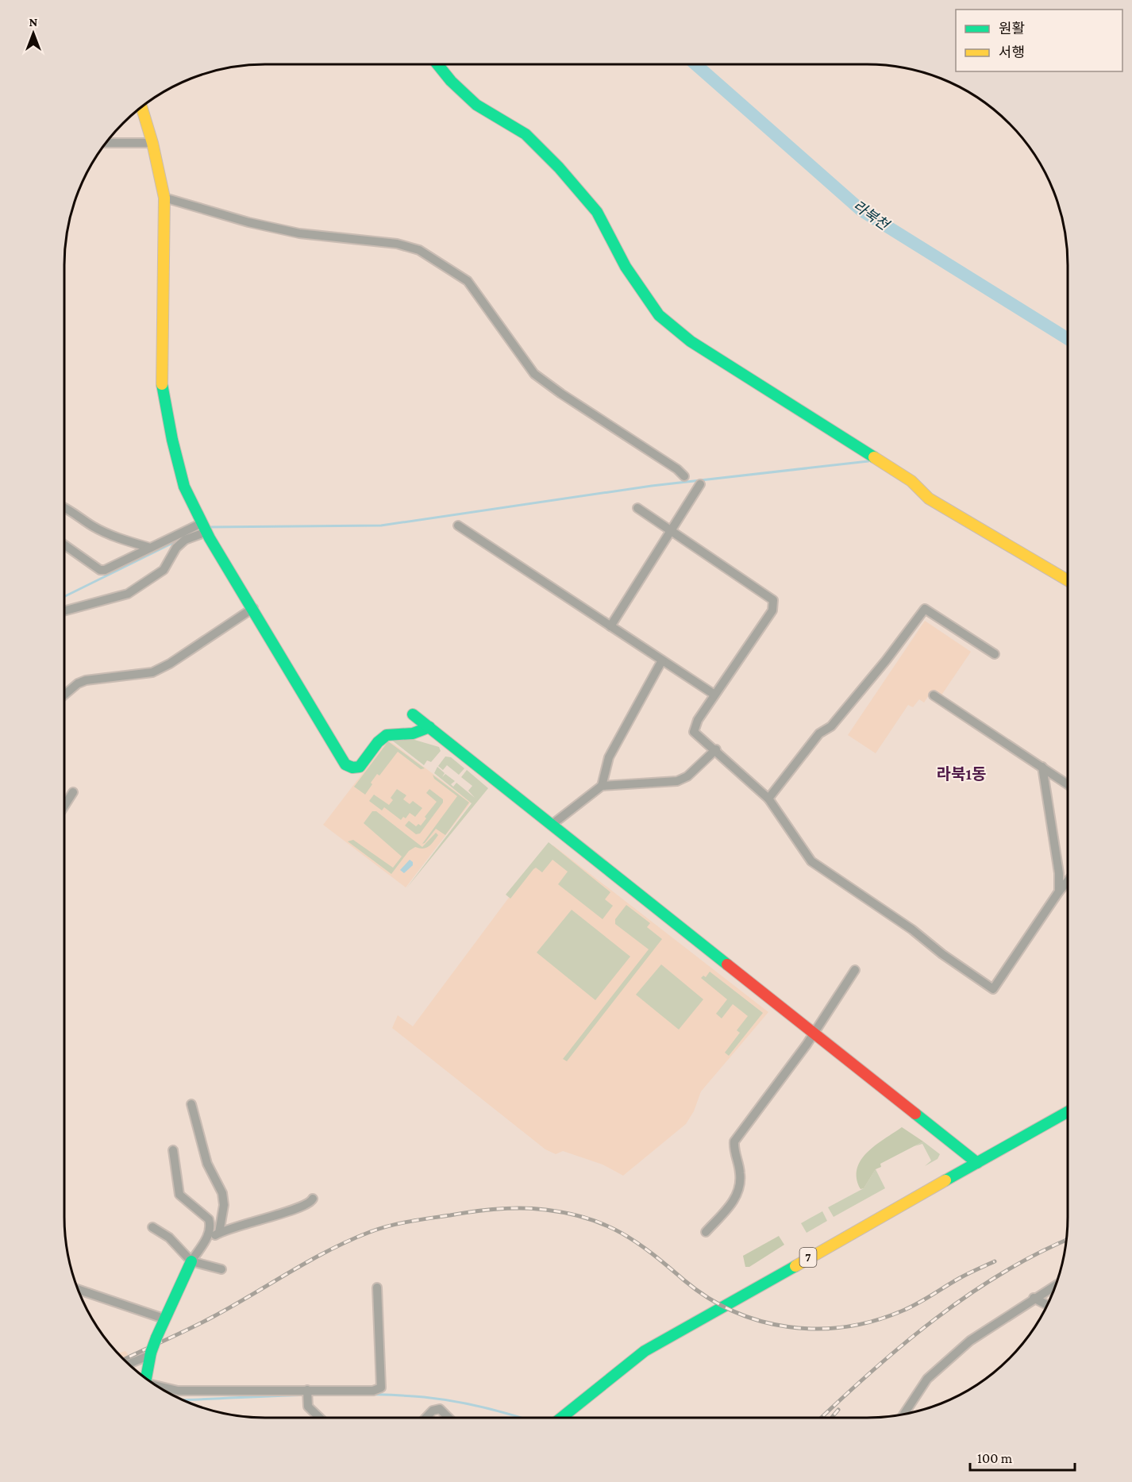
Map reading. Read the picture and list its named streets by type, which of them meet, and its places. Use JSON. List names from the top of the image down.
{
  "streets": {
    "main road": ["7"]
  },
  "districts": ["라북1동"],
  "water": ["라북천"],
  "legend": ["원활", "서행"],
  "scale_bar": "100 m",
  "north": "top"
}
